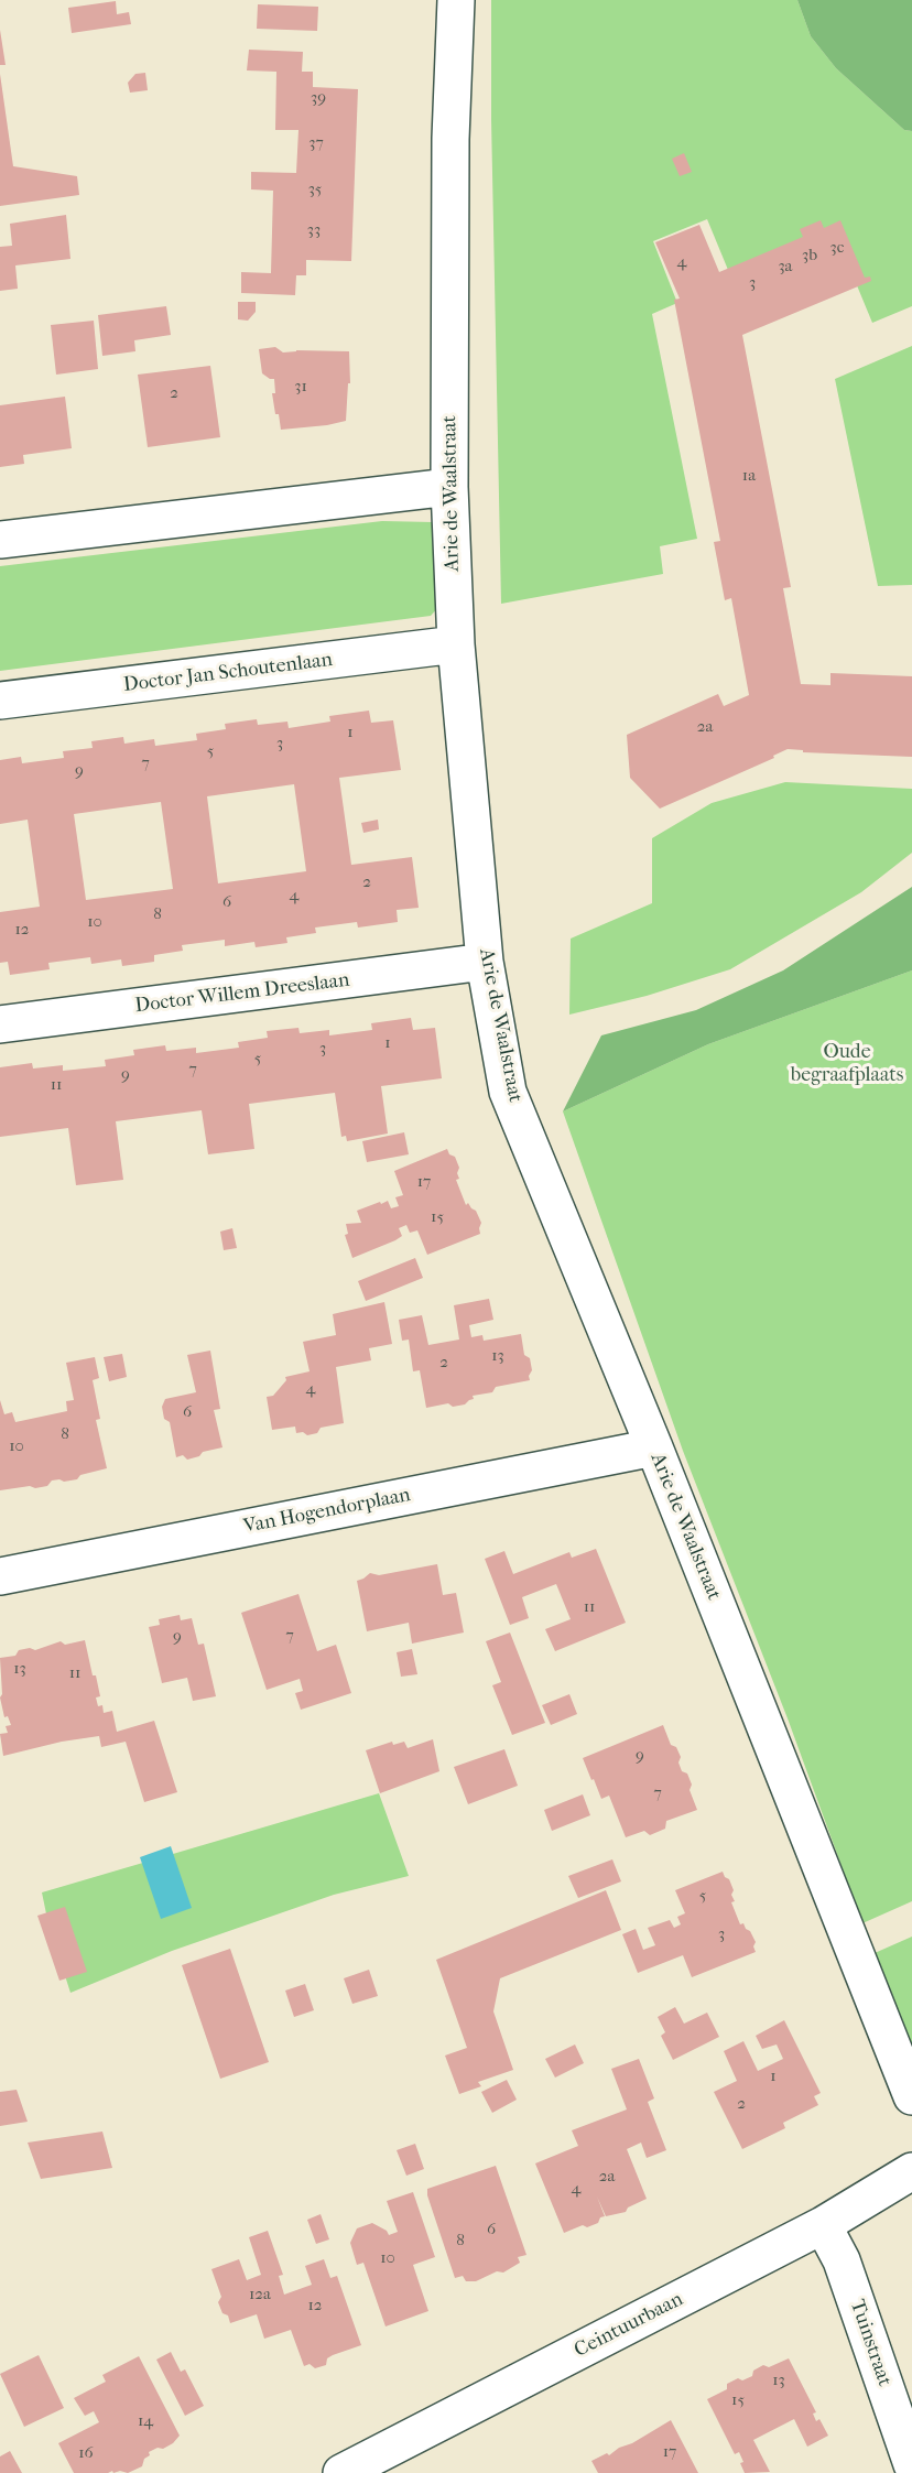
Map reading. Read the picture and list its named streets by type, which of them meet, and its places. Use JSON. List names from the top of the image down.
{
  "streets": {
    "street": [
      "Arie de Waalstraat",
      "Doctor Jan Schoutenlaan",
      "Doctor Willem Dreeslaan",
      "Van Hogendorplaan",
      "Ceintuurbaan",
      "Tuinstraat"
    ]
  },
  "crossings": [
    ["Arie de Waalstraat", "Doctor Jan Schoutenlaan"],
    ["Arie de Waalstraat", "Doctor Willem Dreeslaan"],
    ["Arie de Waalstraat", "Van Hogendorplaan"],
    ["Ceintuurbaan", "Tuinstraat"]
  ],
  "parks": ["Oude begraafplaats"],
  "house_numbers": [
    "39",
    "37",
    "35",
    "33",
    "3c",
    "3b",
    "4",
    "3a",
    "3",
    "31",
    "2",
    "1a",
    "2a",
    "1",
    "3",
    "5",
    "7",
    "9",
    "2",
    "4",
    "6",
    "8",
    "10",
    "12",
    "1",
    "3",
    "5",
    "7",
    "9",
    "11",
    "17",
    "15",
    "13",
    "2",
    "4",
    "6",
    "8",
    "10",
    "11",
    "7",
    "9",
    "13",
    "11",
    "9",
    "7",
    "5",
    "3",
    "1",
    "2",
    "2a",
    "4",
    "6",
    "8",
    "10",
    "12a",
    "12",
    "13",
    "15",
    "14",
    "17",
    "16"
  ]
}
